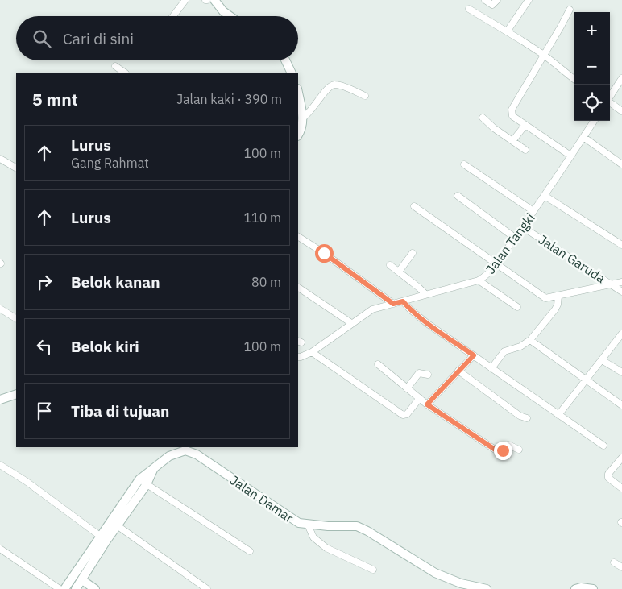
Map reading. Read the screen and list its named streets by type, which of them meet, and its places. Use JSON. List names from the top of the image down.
{
  "streets": {
    "street": ["Jalan Tangki", "Jalan Garuda", "Jalan Damar"]
  },
  "crossings": [
    ["Jalan Tangki", "Jalan Garuda"]
  ],
  "page": {
    "map_buttons": ["+", "−"],
    "search": "Cari di sini",
    "heading": ["5 mnt", "Jalan kaki · 390 m"],
    "list": [
      ["Lurus", "Gang Rahmat", "100 m"],
      ["Lurus", "110 m"],
      ["Belok kanan", "80 m"],
      ["Belok kiri", "100 m"],
      "Tiba di tujuan"
    ]
  }
}
